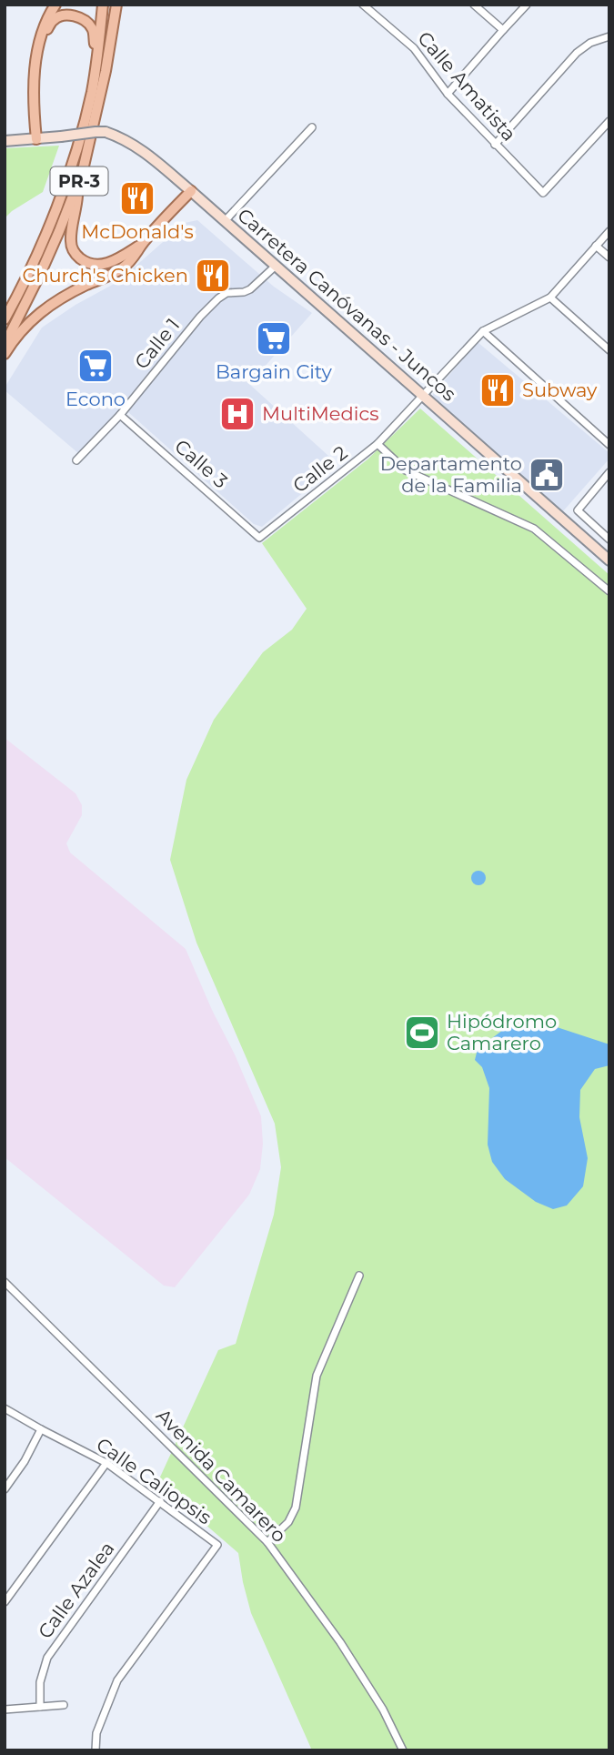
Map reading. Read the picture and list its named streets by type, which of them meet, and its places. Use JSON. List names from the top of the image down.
{
  "streets": {
    "main road": ["PR-3", "Carretera Canóvanas - Juncos"],
    "street": [
      "Calle Amatista",
      "Calle 1",
      "Calle 3",
      "Calle 2",
      "Avenida Camarero",
      "Calle Caliopsis",
      "Calle Azalea"
    ]
  },
  "crossings": [
    ["Carretera Canóvanas - Juncos", "Calle 1"],
    ["Carretera Canóvanas - Juncos", "Calle 2"],
    ["Calle 1", "Calle 3"],
    ["Calle 3", "Calle 2"],
    ["Calle Caliopsis", "Calle Azalea"]
  ],
  "places": {
    "restaurant": ["McDonald's", "Church's Chicken", "Subway"],
    "supermarket": ["Bargain City", "Econo"],
    "hospital": ["MultiMedics"],
    "public building": ["Departamento de la Familia"],
    "sports": ["Hipódromo Camarero"]
  }
}
